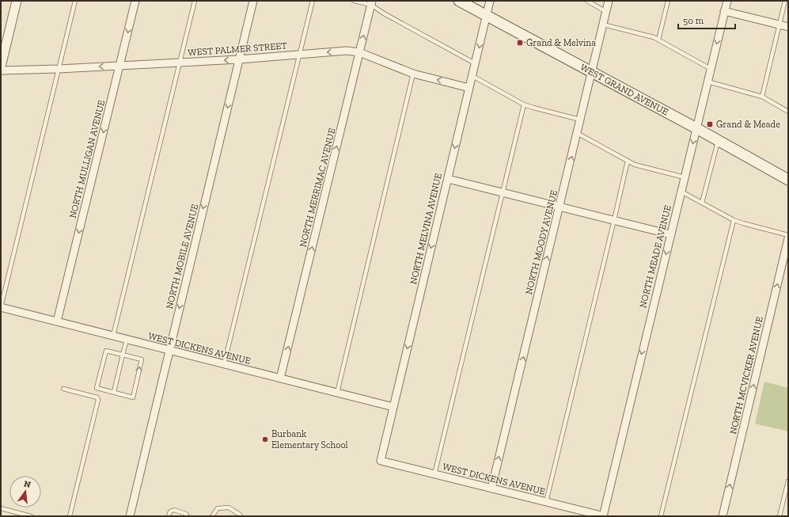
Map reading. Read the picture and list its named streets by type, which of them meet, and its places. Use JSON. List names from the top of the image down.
{
  "streets": {
    "main road": ["WEST GRAND AVENUE"],
    "street": [
      "WEST PALMER STREET",
      "NORTH MULLIGAN AVENUE",
      "NORTH MERRIMAC AVENUE",
      "NORTH MELVINA AVENUE",
      "NORTH MOODY AVENUE",
      "NORTH MOBILE AVENUE",
      "NORTH MEADE AVENUE",
      "WEST DICKENS AVENUE",
      "NORTH MCVICKER AVENUE"
    ]
  },
  "crossings": [
    ["WEST PALMER STREET", "NORTH MULLIGAN AVENUE"],
    ["WEST PALMER STREET", "NORTH MERRIMAC AVENUE"],
    ["WEST PALMER STREET", "NORTH MELVINA AVENUE"],
    ["WEST PALMER STREET", "NORTH MOBILE AVENUE"],
    ["WEST GRAND AVENUE", "NORTH MELVINA AVENUE"],
    ["WEST GRAND AVENUE", "NORTH MOODY AVENUE"],
    ["WEST GRAND AVENUE", "NORTH MEADE AVENUE"],
    ["NORTH MULLIGAN AVENUE", "WEST DICKENS AVENUE"],
    ["NORTH MERRIMAC AVENUE", "WEST DICKENS AVENUE"],
    ["NORTH MELVINA AVENUE", "WEST DICKENS AVENUE"],
    ["NORTH MOODY AVENUE", "WEST DICKENS AVENUE"],
    ["NORTH MOBILE AVENUE", "WEST DICKENS AVENUE"],
    ["NORTH MEADE AVENUE", "WEST DICKENS AVENUE"]
  ],
  "one_way": [
    "WEST PALMER STREET",
    "NORTH MULLIGAN AVENUE",
    "NORTH MERRIMAC AVENUE",
    "NORTH MELVINA AVENUE",
    "NORTH MOODY AVENUE",
    "NORTH MOBILE AVENUE",
    "NORTH MEADE AVENUE",
    "NORTH MCVICKER AVENUE"
  ],
  "places": {
    "transit": ["Grand & Melvina", "Grand & Meade"],
    "other": ["Burbank Elementary School"]
  },
  "scale_bar": "50 m",
  "north": "top"
}
